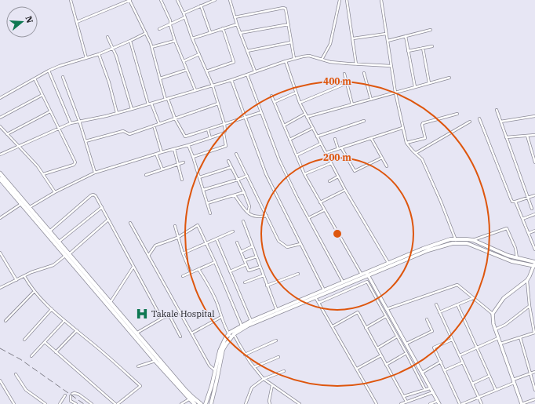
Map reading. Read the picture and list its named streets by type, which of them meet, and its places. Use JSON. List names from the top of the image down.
{
  "places": {
    "hospital": ["Takale Hospital"]
  },
  "north": "right",
  "rings": ["400 m", "200 m"]
}
